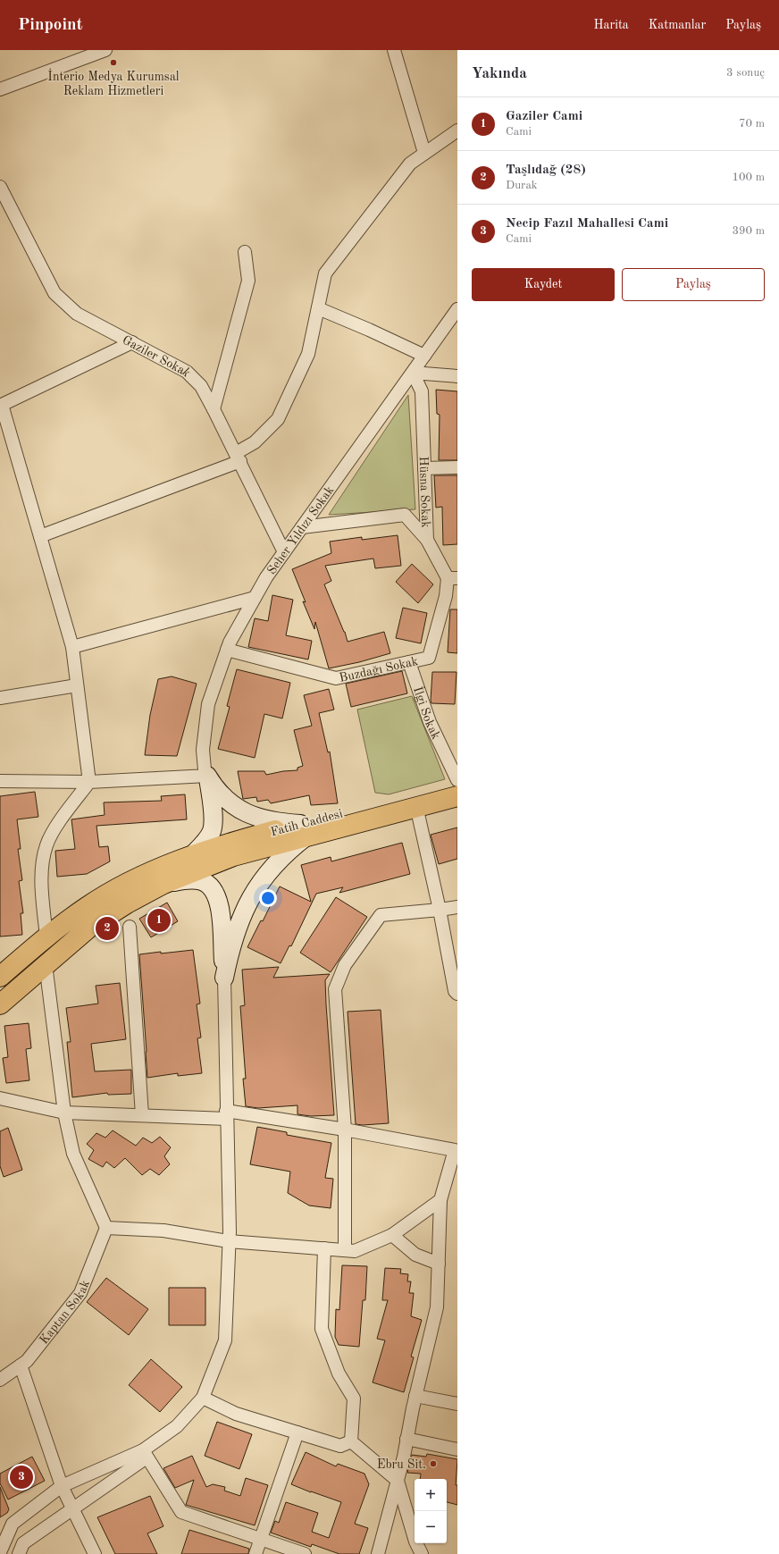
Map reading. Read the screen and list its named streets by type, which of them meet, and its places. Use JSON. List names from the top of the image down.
{
  "streets": {
    "main road": ["Fatih Caddesi"],
    "street": [
      "Gaziler Sokak",
      "Hüsna Sokak",
      "Seher Yıldızı Sokak",
      "Buzdağı Sokak",
      "İlgi Sokak",
      "Kaptan Sokak"
    ]
  },
  "crossings": [
    ["Gaziler Sokak", "Seher Yıldızı Sokak"],
    ["Hüsna Sokak", "Seher Yıldızı Sokak"],
    ["Hüsna Sokak", "Buzdağı Sokak"],
    ["Seher Yıldızı Sokak", "Buzdağı Sokak"],
    ["Buzdağı Sokak", "İlgi Sokak"],
    ["İlgi Sokak", "Fatih Caddesi"]
  ],
  "places": ["İnterio Medya Kurumsal Reklam Hizmetleri", "Ebru Sit."],
  "page": {
    "header": "Pinpoint",
    "nav": ["Harita", "Katmanlar", "Paylaş"],
    "heading": ["Yakında", "3 sonuç"],
    "list": [
      {
        "mark": "1",
        "name": "Gaziler Cami",
        "note": "Cami",
        "value": "70 m"
      },
      {
        "mark": "2",
        "name": "Taşlıdağ (28)",
        "note": "Durak",
        "value": "100 m"
      },
      {
        "mark": "3",
        "name": "Necip Fazıl Mahallesi Cami",
        "note": "Cami",
        "value": "390 m"
      }
    ],
    "buttons": ["Kaydet", "Paylaş"],
    "pins": ["1", "2", "3"],
    "map_buttons": ["+", "−"]
  }
}
